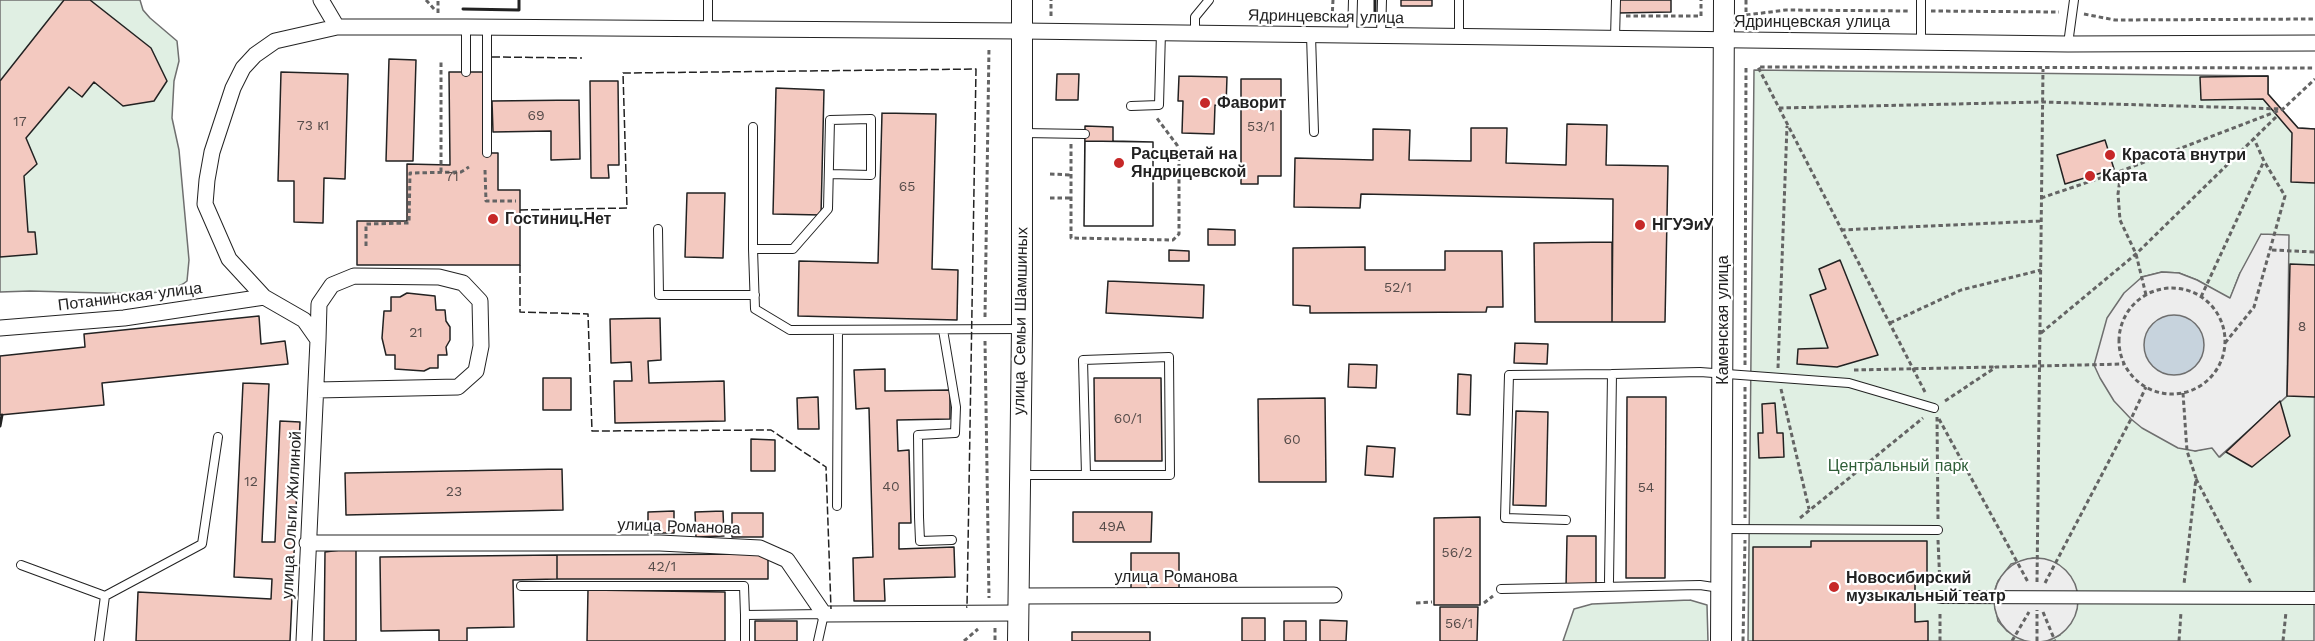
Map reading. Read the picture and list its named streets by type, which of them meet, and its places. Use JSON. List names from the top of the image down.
{
  "streets": {
    "street": [
      "Ядринцевская улица",
      "Потанинская улица",
      "Каменская улица",
      "улица Семьи Шамшиных",
      "улица Ольги Жилиной",
      "улица Романова"
    ]
  },
  "crossings": [
    ["Ядринцевская улица", "Потанинская улица"],
    ["Ядринцевская улица", "Каменская улица"],
    ["Ядринцевская улица", "улица Семьи Шамшиных"],
    ["Ядринцевская улица", "улица Ольги Жилиной"],
    ["улица Семьи Шамшиных", "улица Романова"],
    ["улица Ольги Жилиной", "улица Романова"]
  ],
  "parks": ["Центральный парк"],
  "places": [
    "Фаворит",
    "Красота внутри",
    "Расцветай на Яндрицевской",
    "Карта",
    "Гостиниц.Нет",
    "НГУЭиУ",
    "Новосибирский музыкальный театр"
  ],
  "house_numbers": [
    "69",
    "17",
    "73 к1",
    "53/1",
    "71",
    "65",
    "52/1",
    "8",
    "21",
    "60/1",
    "60",
    "12",
    "40",
    "54",
    "23",
    "49А",
    "56/2",
    "42/1",
    "56/1"
  ]
}
